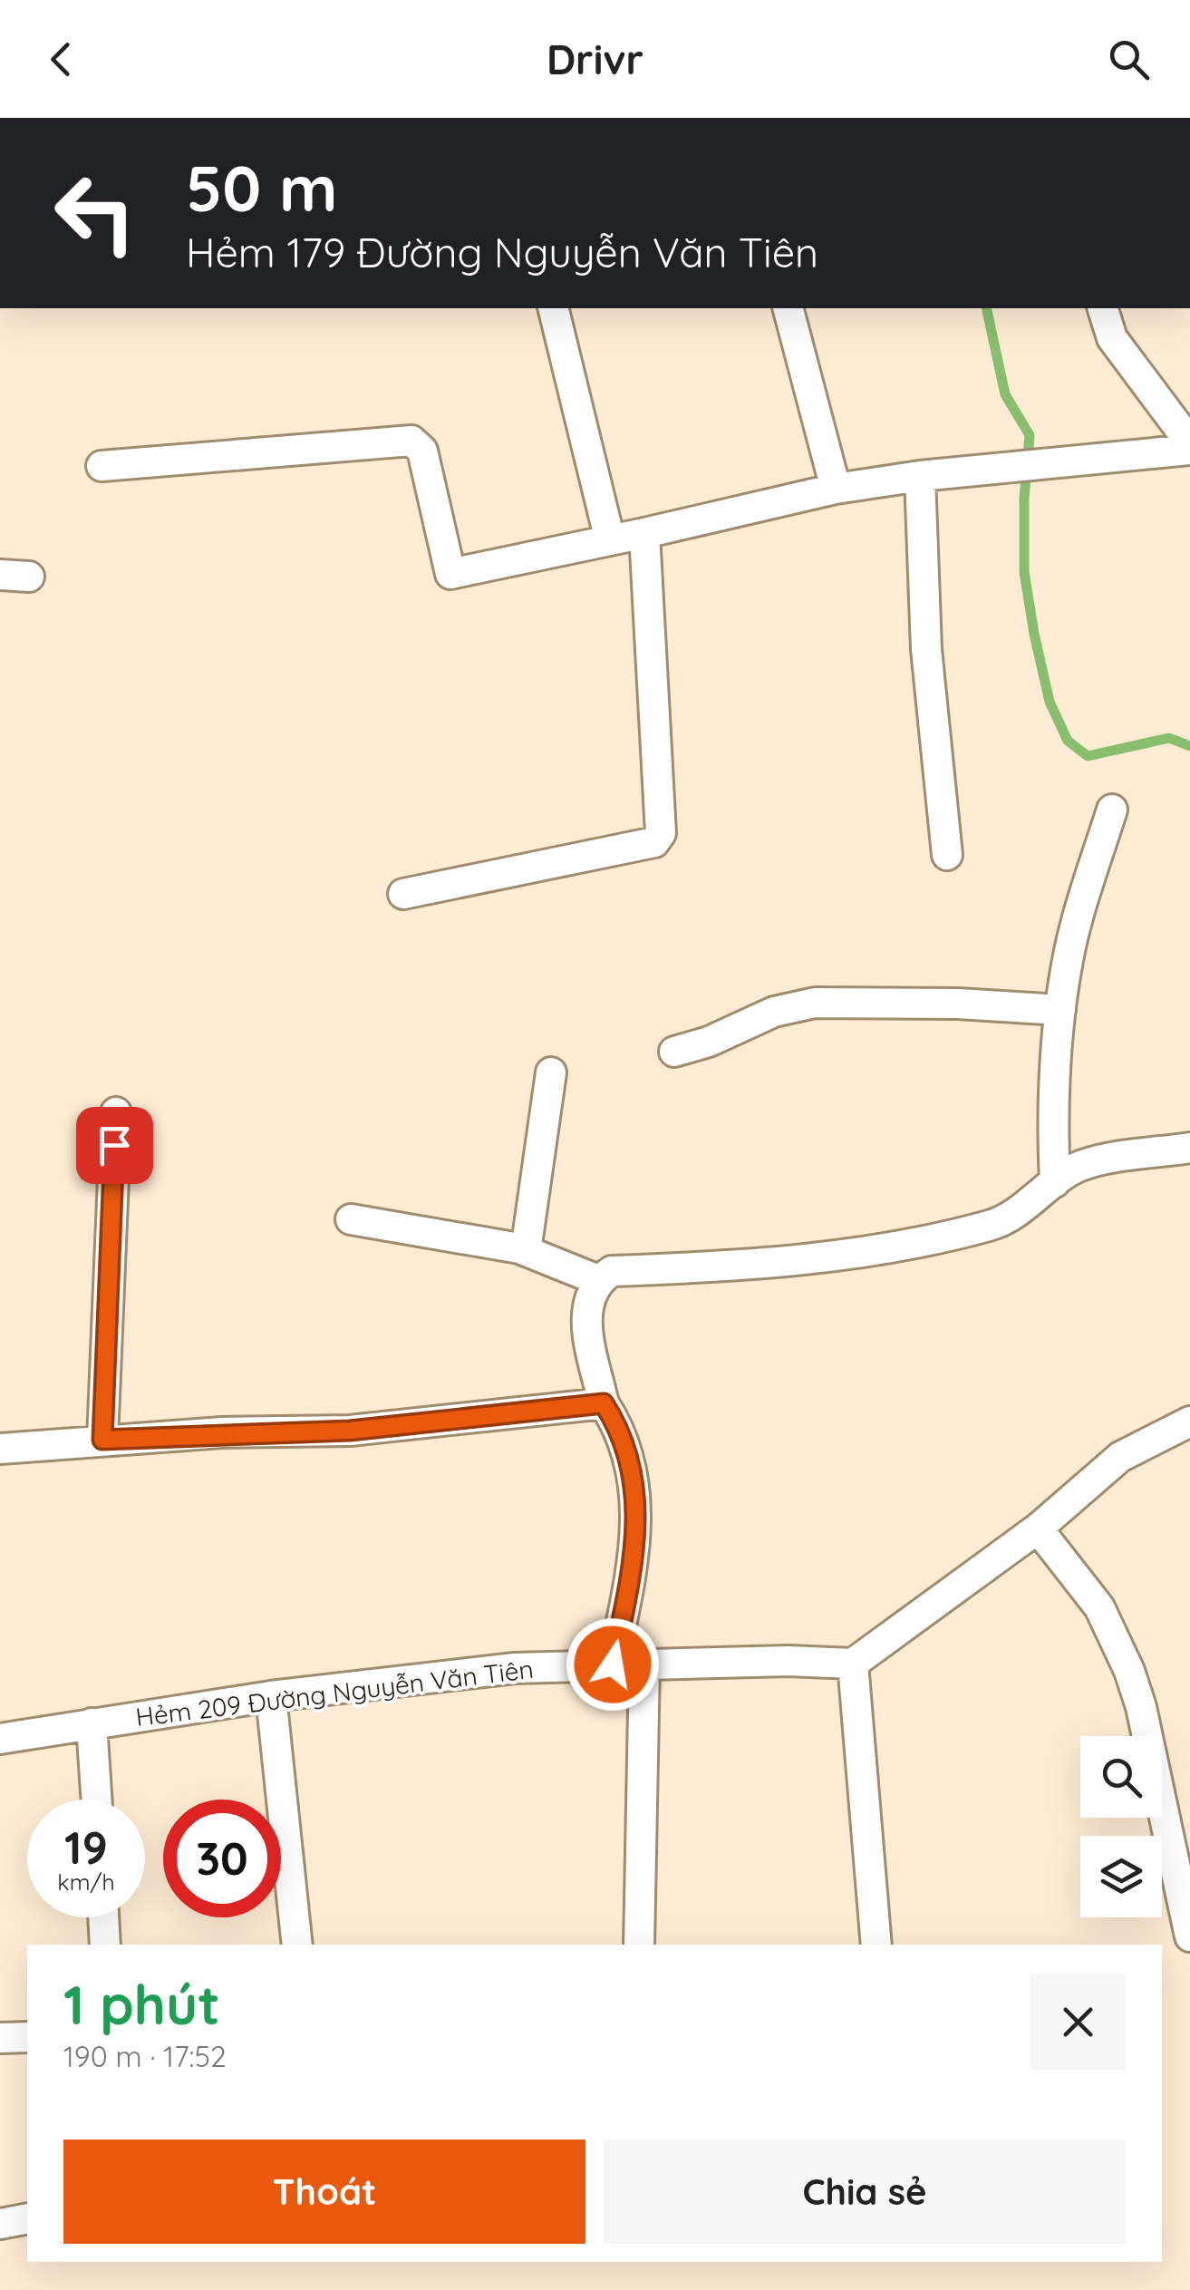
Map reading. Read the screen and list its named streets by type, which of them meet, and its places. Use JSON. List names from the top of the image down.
{
  "streets": {
    "street": ["Hẻm 209 Đường Nguyễn Văn Tiên"]
  },
  "page": {
    "header": "Drivr",
    "turn": ["50 m", "Hẻm 179 Đường Nguyễn Văn Tiên"],
    "speed": "19 km/h",
    "limit": "30",
    "heading": ["1 phút", "190 m · 17:52"],
    "buttons": ["Thoát", "Chia sẻ"]
  }
}
